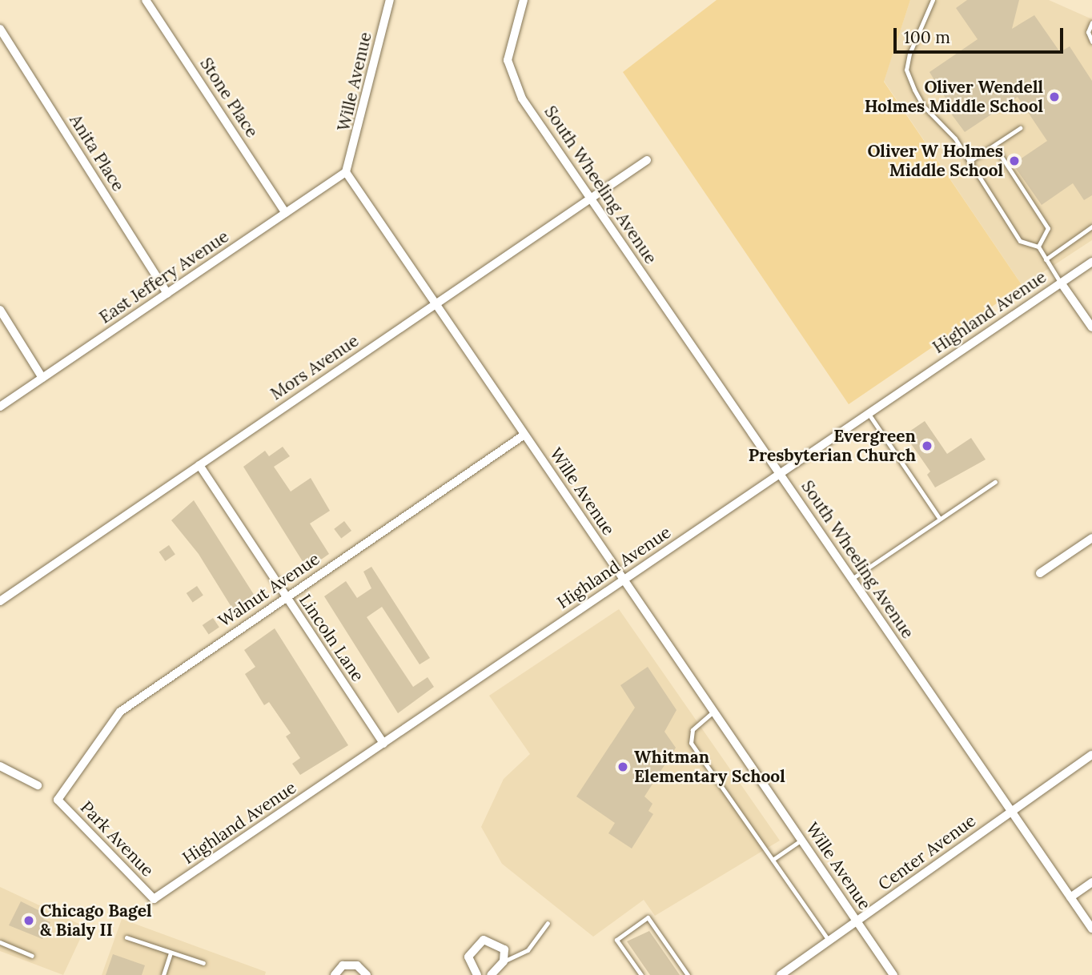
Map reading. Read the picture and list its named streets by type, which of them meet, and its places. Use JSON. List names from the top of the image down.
{
  "streets": {
    "street": [
      "Wille Avenue",
      "Stone Place",
      "Anita Place",
      "South Wheeling Avenue",
      "East Jeffery Avenue",
      "Highland Avenue",
      "Mors Avenue",
      "Walnut Avenue",
      "Lincoln Lane",
      "Park Avenue",
      "Center Avenue"
    ]
  },
  "crossings": [
    ["Wille Avenue", "East Jeffery Avenue"],
    ["Wille Avenue", "Highland Avenue"],
    ["Wille Avenue", "Mors Avenue"],
    ["Wille Avenue", "Walnut Avenue"],
    ["Wille Avenue", "Center Avenue"],
    ["Stone Place", "East Jeffery Avenue"],
    ["Anita Place", "East Jeffery Avenue"],
    ["South Wheeling Avenue", "Highland Avenue"],
    ["South Wheeling Avenue", "Mors Avenue"],
    ["South Wheeling Avenue", "Center Avenue"],
    ["Highland Avenue", "Lincoln Lane"],
    ["Highland Avenue", "Park Avenue"],
    ["Mors Avenue", "Lincoln Lane"],
    ["Walnut Avenue", "Lincoln Lane"],
    ["Walnut Avenue", "Park Avenue"]
  ],
  "places": [
    "Oliver Wendell Holmes Middle School",
    "Oliver W Holmes Middle School",
    "Evergreen Presbyterian Church",
    "Whitman Elementary School",
    "Chicago Bagel & Bialy II"
  ],
  "scale_bar": "100 m"
}
